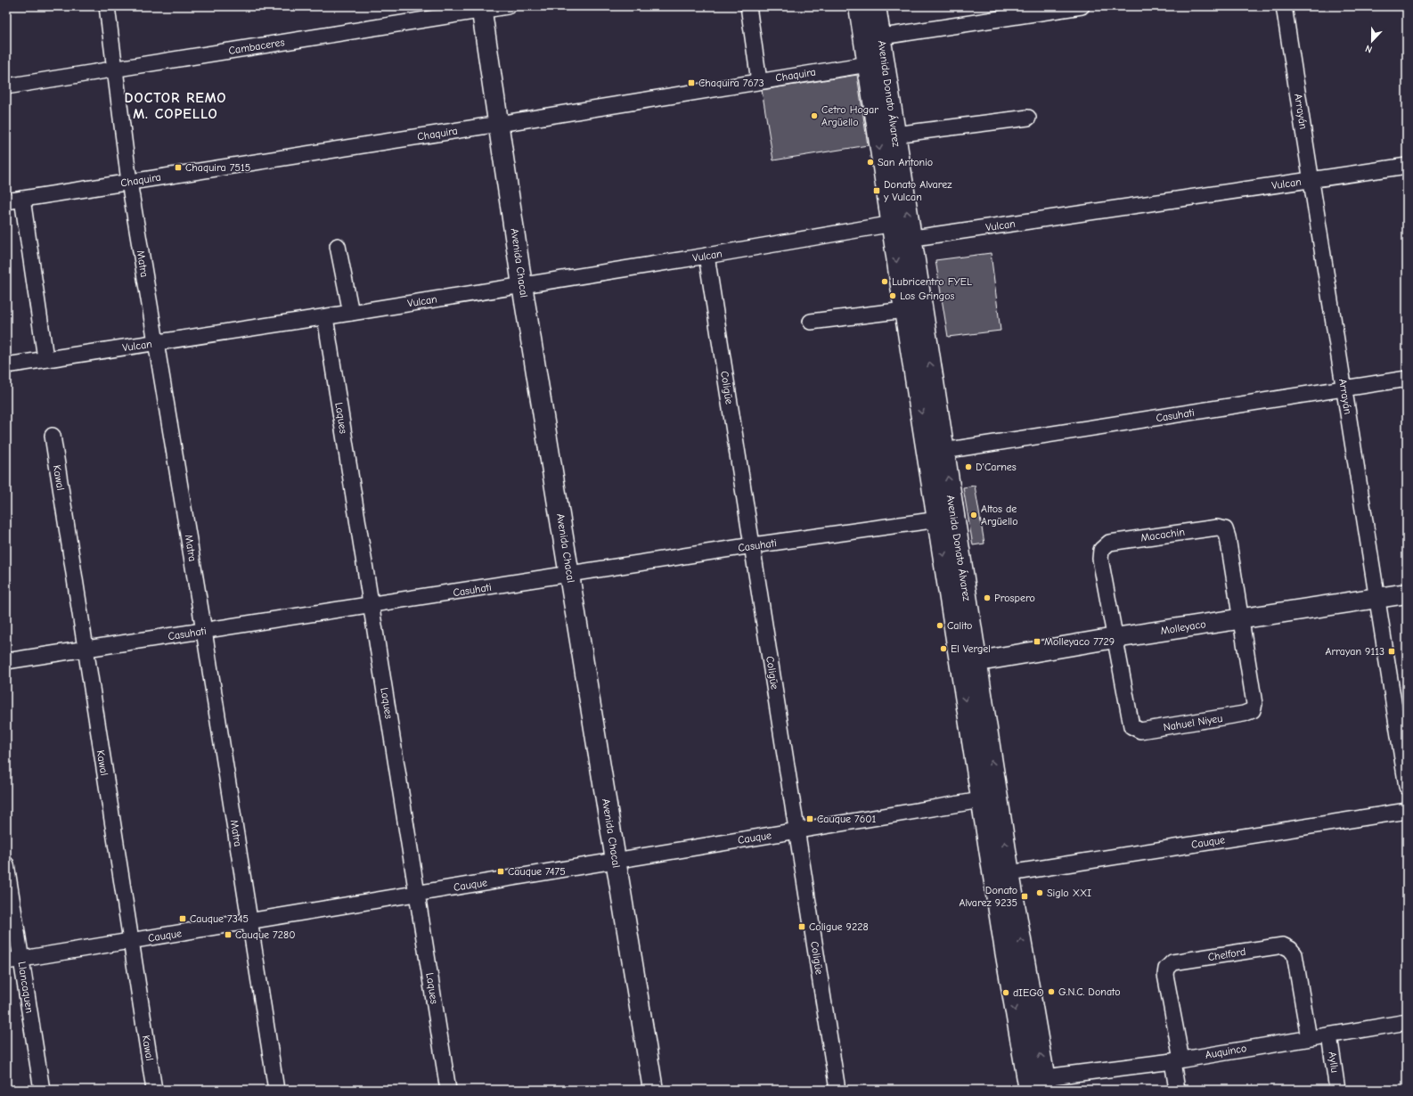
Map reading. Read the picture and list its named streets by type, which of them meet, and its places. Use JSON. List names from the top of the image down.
{
  "streets": {
    "main road": ["Avenida Donato Álvarez", "Avenida Chacal", "Molleyaco"],
    "street": [
      "Cambaceres",
      "Chaquira",
      "Arrayán",
      "Vulcan",
      "Matra",
      "Coligüe",
      "Casuhati",
      "Laques",
      "Kawal",
      "Macachin",
      "Nahuel Niyeu",
      "Cauque",
      "Chelford",
      "Llancaquen",
      "Auquinco",
      "Ayllu"
    ]
  },
  "crossings": [
    ["Cambaceres", "Avenida Chacal"],
    ["Cambaceres", "Matra"],
    ["Chaquira", "Avenida Donato Álvarez"],
    ["Chaquira", "Avenida Chacal"],
    ["Chaquira", "Matra"],
    ["Avenida Donato Álvarez", "Vulcan"],
    ["Avenida Donato Álvarez", "Casuhati"],
    ["Avenida Donato Álvarez", "Molleyaco"],
    ["Avenida Donato Álvarez", "Cauque"],
    ["Avenida Donato Álvarez", "Auquinco"],
    ["Arrayán", "Vulcan"],
    ["Arrayán", "Casuhati"],
    ["Arrayán", "Molleyaco"],
    ["Vulcan", "Avenida Chacal"],
    ["Vulcan", "Matra"],
    ["Vulcan", "Coligüe"],
    ["Vulcan", "Laques"],
    ["Avenida Chacal", "Casuhati"],
    ["Avenida Chacal", "Cauque"],
    ["Matra", "Casuhati"],
    ["Matra", "Cauque"],
    ["Coligüe", "Casuhati"],
    ["Coligüe", "Cauque"],
    ["Casuhati", "Laques"],
    ["Casuhati", "Kawal"],
    ["Laques", "Cauque"],
    ["Kawal", "Cauque"],
    ["Macachin", "Molleyaco"],
    ["Macachin", "Nahuel Niyeu"],
    ["Molleyaco", "Nahuel Niyeu"],
    ["Cauque", "Llancaquen"],
    ["Chelford", "Auquinco"],
    ["Auquinco", "Ayllu"]
  ],
  "districts": ["DOCTOR REMO M. COPELLO"],
  "places": {
    "transit": [
      "Chaquira 7673",
      "Chaquira 7515",
      "Donato Alvarez y Vulcan",
      "Molleyaco 7729",
      "Arrayan 9113",
      "Cauque 7601",
      "Cauque 7475",
      "Donato Alvarez 9235",
      "Cauque 7345",
      "Coligue 9228",
      "Cauque 7280"
    ],
    "other": [
      "Cetro Hogar Argüello",
      "San Antonio",
      "Lubricentro FYEL",
      "Los Gringos",
      "D'Carnes",
      "Altos de Argüello",
      "Prospero",
      "Calito",
      "El Vergel",
      "Siglo XXI",
      "G.N.C. Donato",
      "dIEGO"
    ]
  },
  "north": "bottom"
}
